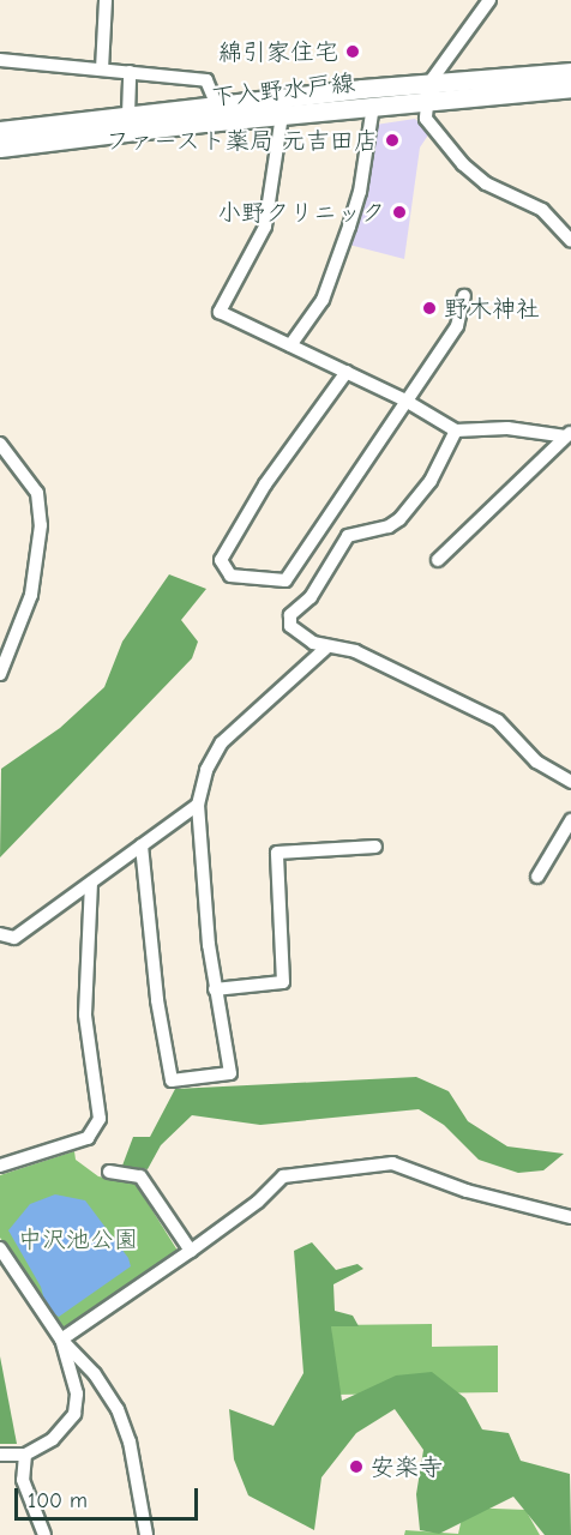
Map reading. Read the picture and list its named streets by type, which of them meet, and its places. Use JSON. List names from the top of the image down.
{
  "streets": {
    "main road": ["下入野水戸線"]
  },
  "parks": ["中沢池公園"],
  "places": [
    "綿引家住宅",
    "ファースト薬局 元吉田店",
    "小野クリニック",
    "野木神社",
    "安楽寺"
  ],
  "scale_bar": "100 m"
}
